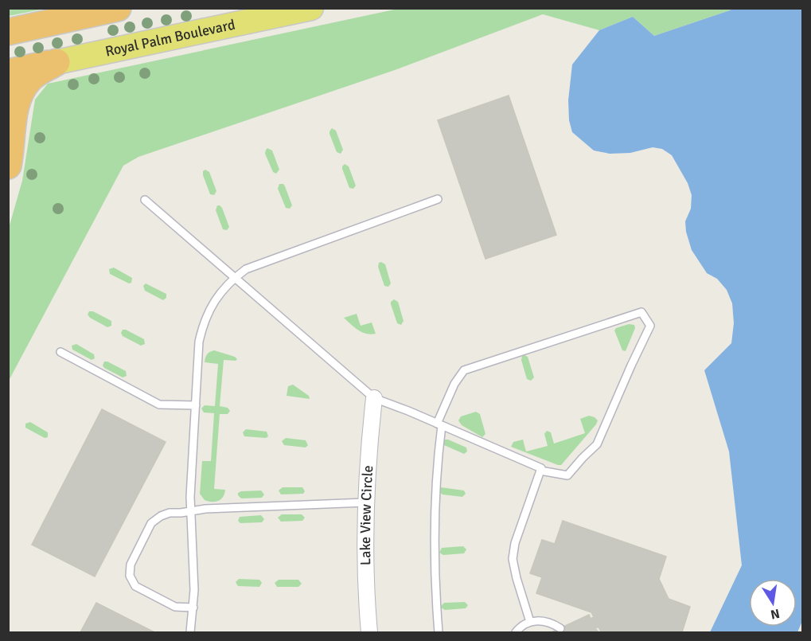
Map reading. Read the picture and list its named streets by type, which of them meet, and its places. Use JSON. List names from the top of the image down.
{
  "streets": {
    "main road": ["Royal Palm Boulevard"],
    "street": ["Lake View Circle"]
  },
  "north": "bottom"
}
